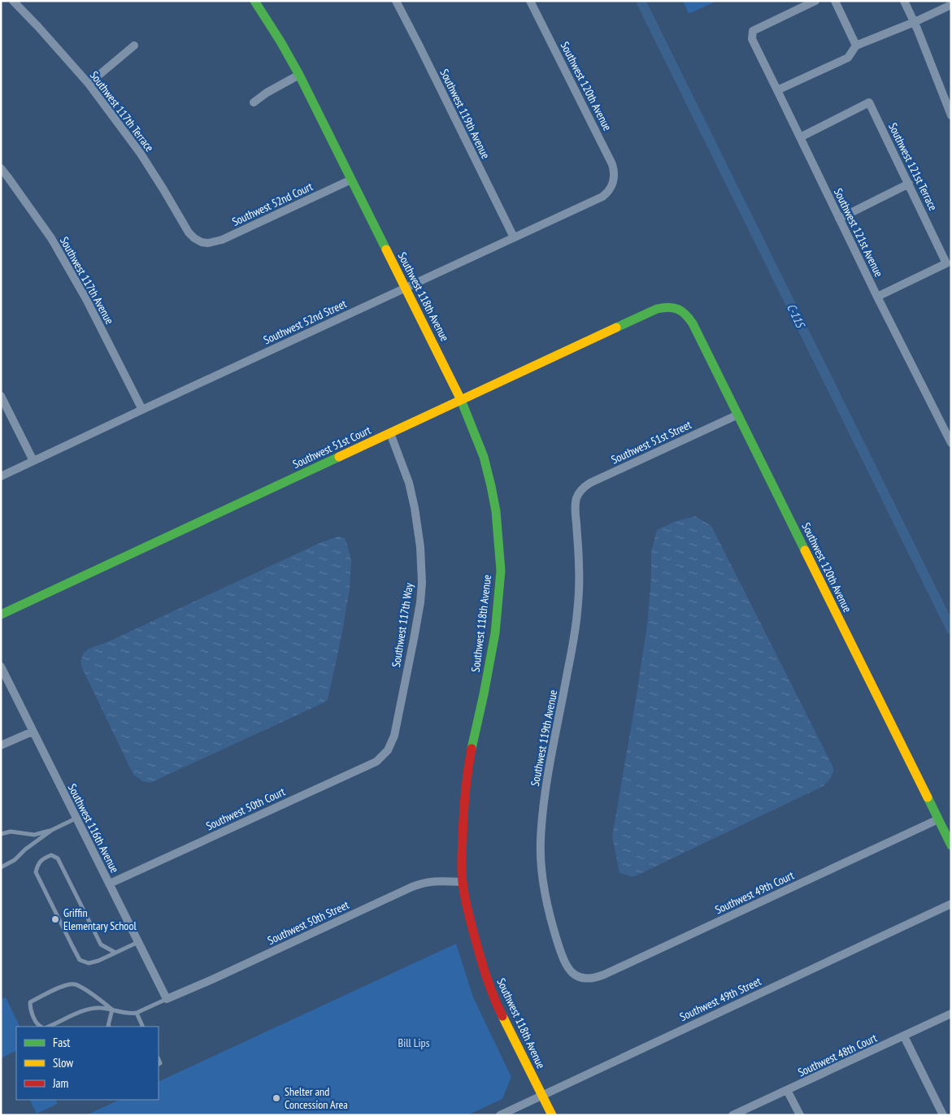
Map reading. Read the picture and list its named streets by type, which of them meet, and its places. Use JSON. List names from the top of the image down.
{
  "streets": {
    "street": [
      "Southwest 120th Avenue",
      "Southwest 117th Terrace",
      "Southwest 119th Avenue",
      "Southwest 121st Terrace",
      "Southwest 52nd Court",
      "Southwest 121st Avenue",
      "Southwest 117th Avenue",
      "Southwest 118th Avenue",
      "Southwest 52nd Street",
      "Southwest 51st Street",
      "Southwest 51st Court",
      "Southwest 117th Way",
      "Southwest 50th Court",
      "Southwest 116th Avenue",
      "Southwest 49th Court",
      "Southwest 50th Street",
      "Southwest 49th Street",
      "Southwest 48th Court"
    ]
  },
  "crossings": [
    ["Southwest 120th Avenue", "Southwest 52nd Street"],
    ["Southwest 120th Avenue", "Southwest 51st Street"],
    ["Southwest 120th Avenue", "Southwest 51st Court"],
    ["Southwest 120th Avenue", "Southwest 49th Court"],
    ["Southwest 117th Terrace", "Southwest 52nd Court"],
    ["Southwest 119th Avenue", "Southwest 52nd Street"],
    ["Southwest 119th Avenue", "Southwest 51st Street"],
    ["Southwest 119th Avenue", "Southwest 49th Court"],
    ["Southwest 121st Terrace", "Southwest 121st Avenue"],
    ["Southwest 52nd Court", "Southwest 118th Avenue"],
    ["Southwest 117th Avenue", "Southwest 52nd Street"],
    ["Southwest 118th Avenue", "Southwest 52nd Street"],
    ["Southwest 118th Avenue", "Southwest 51st Court"],
    ["Southwest 118th Avenue", "Southwest 50th Street"],
    ["Southwest 118th Avenue", "Southwest 49th Street"],
    ["Southwest 51st Court", "Southwest 117th Way"],
    ["Southwest 117th Way", "Southwest 50th Court"],
    ["Southwest 50th Court", "Southwest 116th Avenue"],
    ["Southwest 116th Avenue", "Southwest 50th Street"]
  ],
  "water": ["C-11S"],
  "parks": ["Bill Lips"],
  "places": ["Griffin Elementary School", "Shelter and Concession Area"],
  "legend": ["Fast", "Slow", "Jam"]
}
